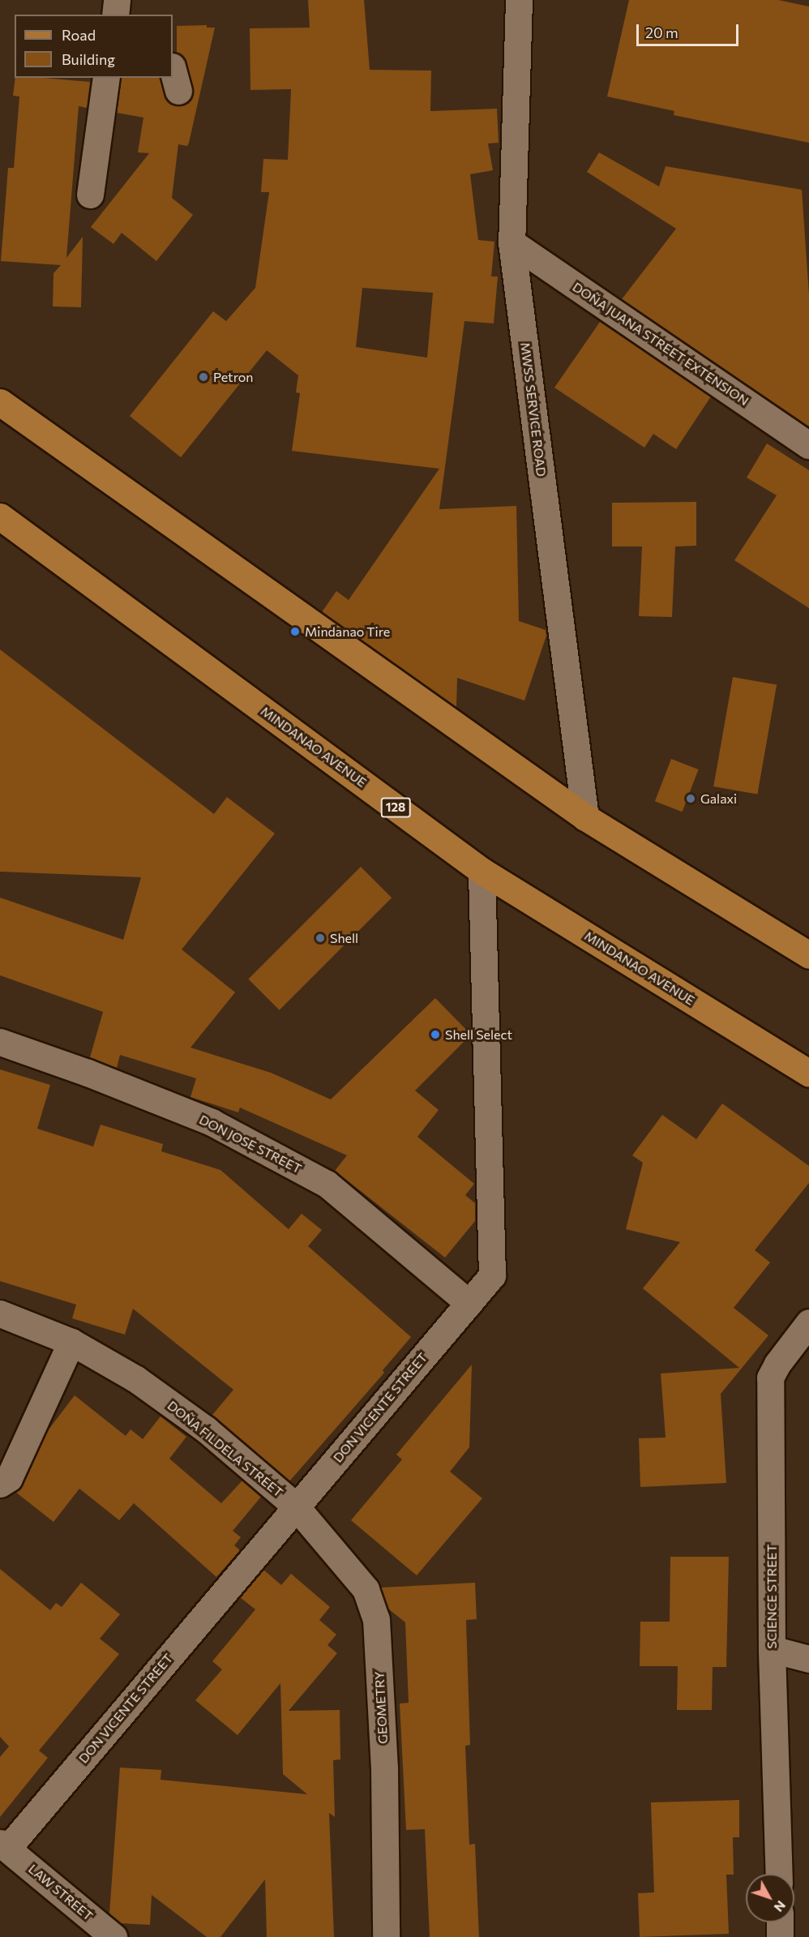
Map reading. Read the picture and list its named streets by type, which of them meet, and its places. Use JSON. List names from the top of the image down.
{
  "streets": {
    "main road": ["MINDANAO AVENUE", "128"],
    "street": [
      "DOÑA JUANA STREET EXTENSION",
      "MWSS SERVICE ROAD",
      "DON JOSE STREET",
      "DON VICENTE STREET",
      "DOÑA FILDELA STREET",
      "SCIENCE STREET",
      "GEOMETRY",
      "LAW STREET"
    ]
  },
  "crossings": [
    ["DOÑA JUANA STREET EXTENSION", "MWSS SERVICE ROAD"],
    ["MINDANAO AVENUE", "DON VICENTE STREET"],
    ["DON JOSE STREET", "DON VICENTE STREET"],
    ["DON VICENTE STREET", "DOÑA FILDELA STREET"],
    ["DON VICENTE STREET", "GEOMETRY"],
    ["DON VICENTE STREET", "LAW STREET"],
    ["DOÑA FILDELA STREET", "GEOMETRY"]
  ],
  "places": [
    "Petron",
    "Mindanao Tire",
    "Galaxi",
    "Shell",
    "Shell Select"
  ],
  "legend": ["Road", "Building"],
  "scale_bar": "20 m",
  "north": "bottom right"
}
